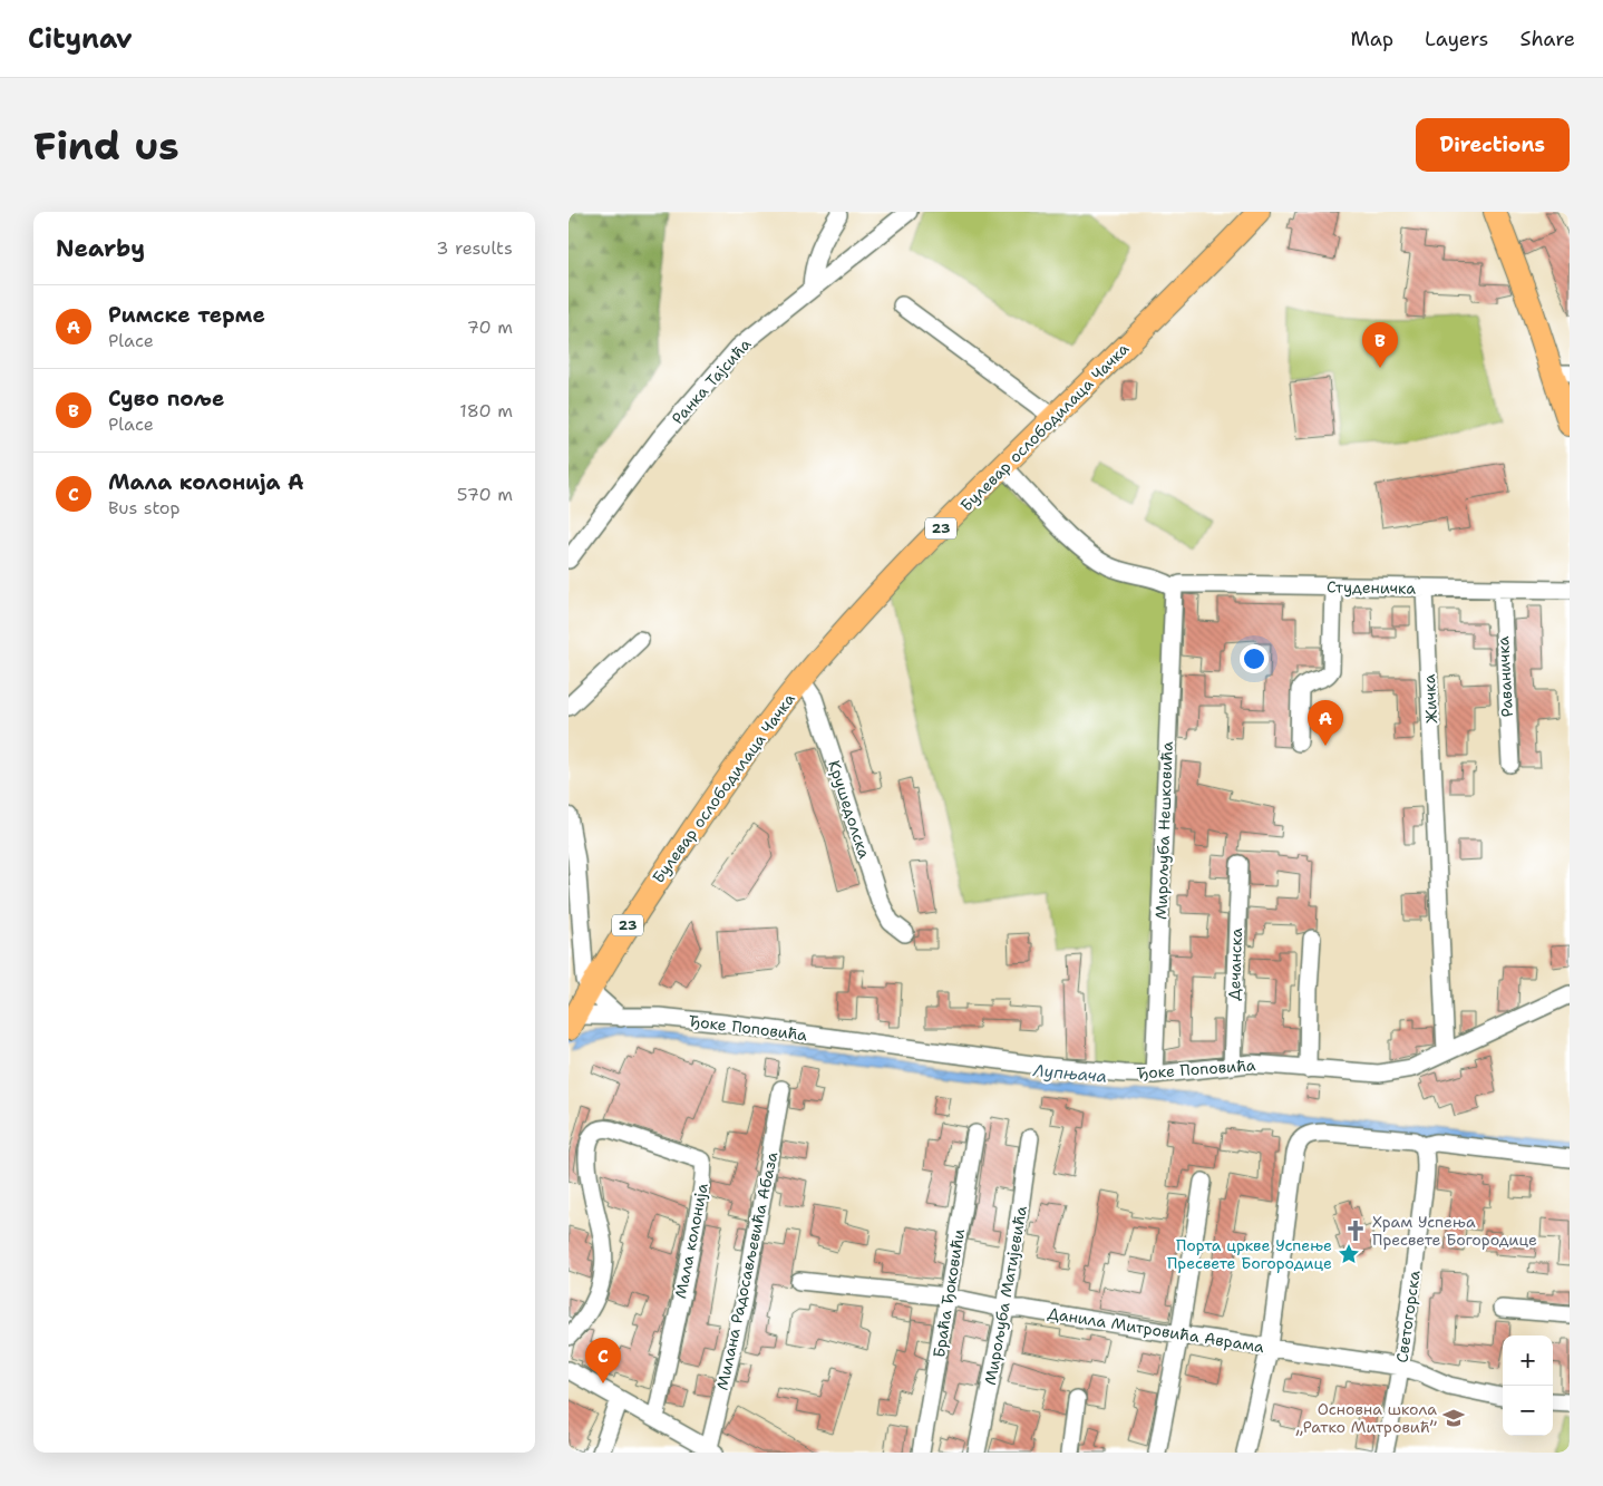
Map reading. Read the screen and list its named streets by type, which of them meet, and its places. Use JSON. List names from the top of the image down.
{
  "streets": {
    "main road": ["Булевар ослободилаца Чачка", "23"],
    "street": [
      "Ранка Тајсића",
      "Студеничка",
      "Раваничка",
      "Жичка",
      "Крушедолска",
      "Мирољуба Нешковића",
      "Дечанска",
      "Ђоке Поповића",
      "Мала колонија",
      "Милана Радосављевића Абаза",
      "Браћа Ђоковићи",
      "Мирољуба Матијевића",
      "Светогорска",
      "Данила Митровића Аврама"
    ]
  },
  "crossings": [
    ["Булевар ослободилаца Чачка", "Крушедолска"],
    ["Булевар ослободилаца Чачка", "Ђоке Поповића"],
    ["Студеничка", "Раваничка"],
    ["Студеничка", "Жичка"],
    ["Студеничка", "Мирољуба Нешковића"],
    ["Жичка", "Ђоке Поповића"],
    ["Мирољуба Нешковића", "Ђоке Поповића"],
    ["Дечанска", "Ђоке Поповића"],
    ["Браћа Ђоковићи", "Данила Митровића Аврама"],
    ["Мирољуба Матијевића", "Данила Митровића Аврама"],
    ["Светогорска", "Данила Митровића Аврама"]
  ],
  "water": ["Лупњача"],
  "places": {
    "church": ["Храм Успења Пресвете Богородице"],
    "place": ["Порта цркве Успење Пресвете Богородице"],
    "school or university": ["Основна школа „Ратко Митровић”"]
  },
  "page": {
    "header": "Citynav",
    "nav": ["Map", "Layers", "Share"],
    "buttons": "Directions",
    "title": "Find us",
    "heading": ["Nearby", "3 results"],
    "list": [
      {
        "mark": "A",
        "name": "Римске терме",
        "note": "Place",
        "value": "70 m"
      },
      {
        "mark": "B",
        "name": "Суво поље",
        "note": "Place",
        "value": "180 m"
      },
      {
        "mark": "C",
        "name": "Мала колонија А",
        "note": "Bus stop",
        "value": "570 m"
      }
    ],
    "pins": ["B", "A", "C"],
    "map_buttons": ["+", "−"]
  }
}
